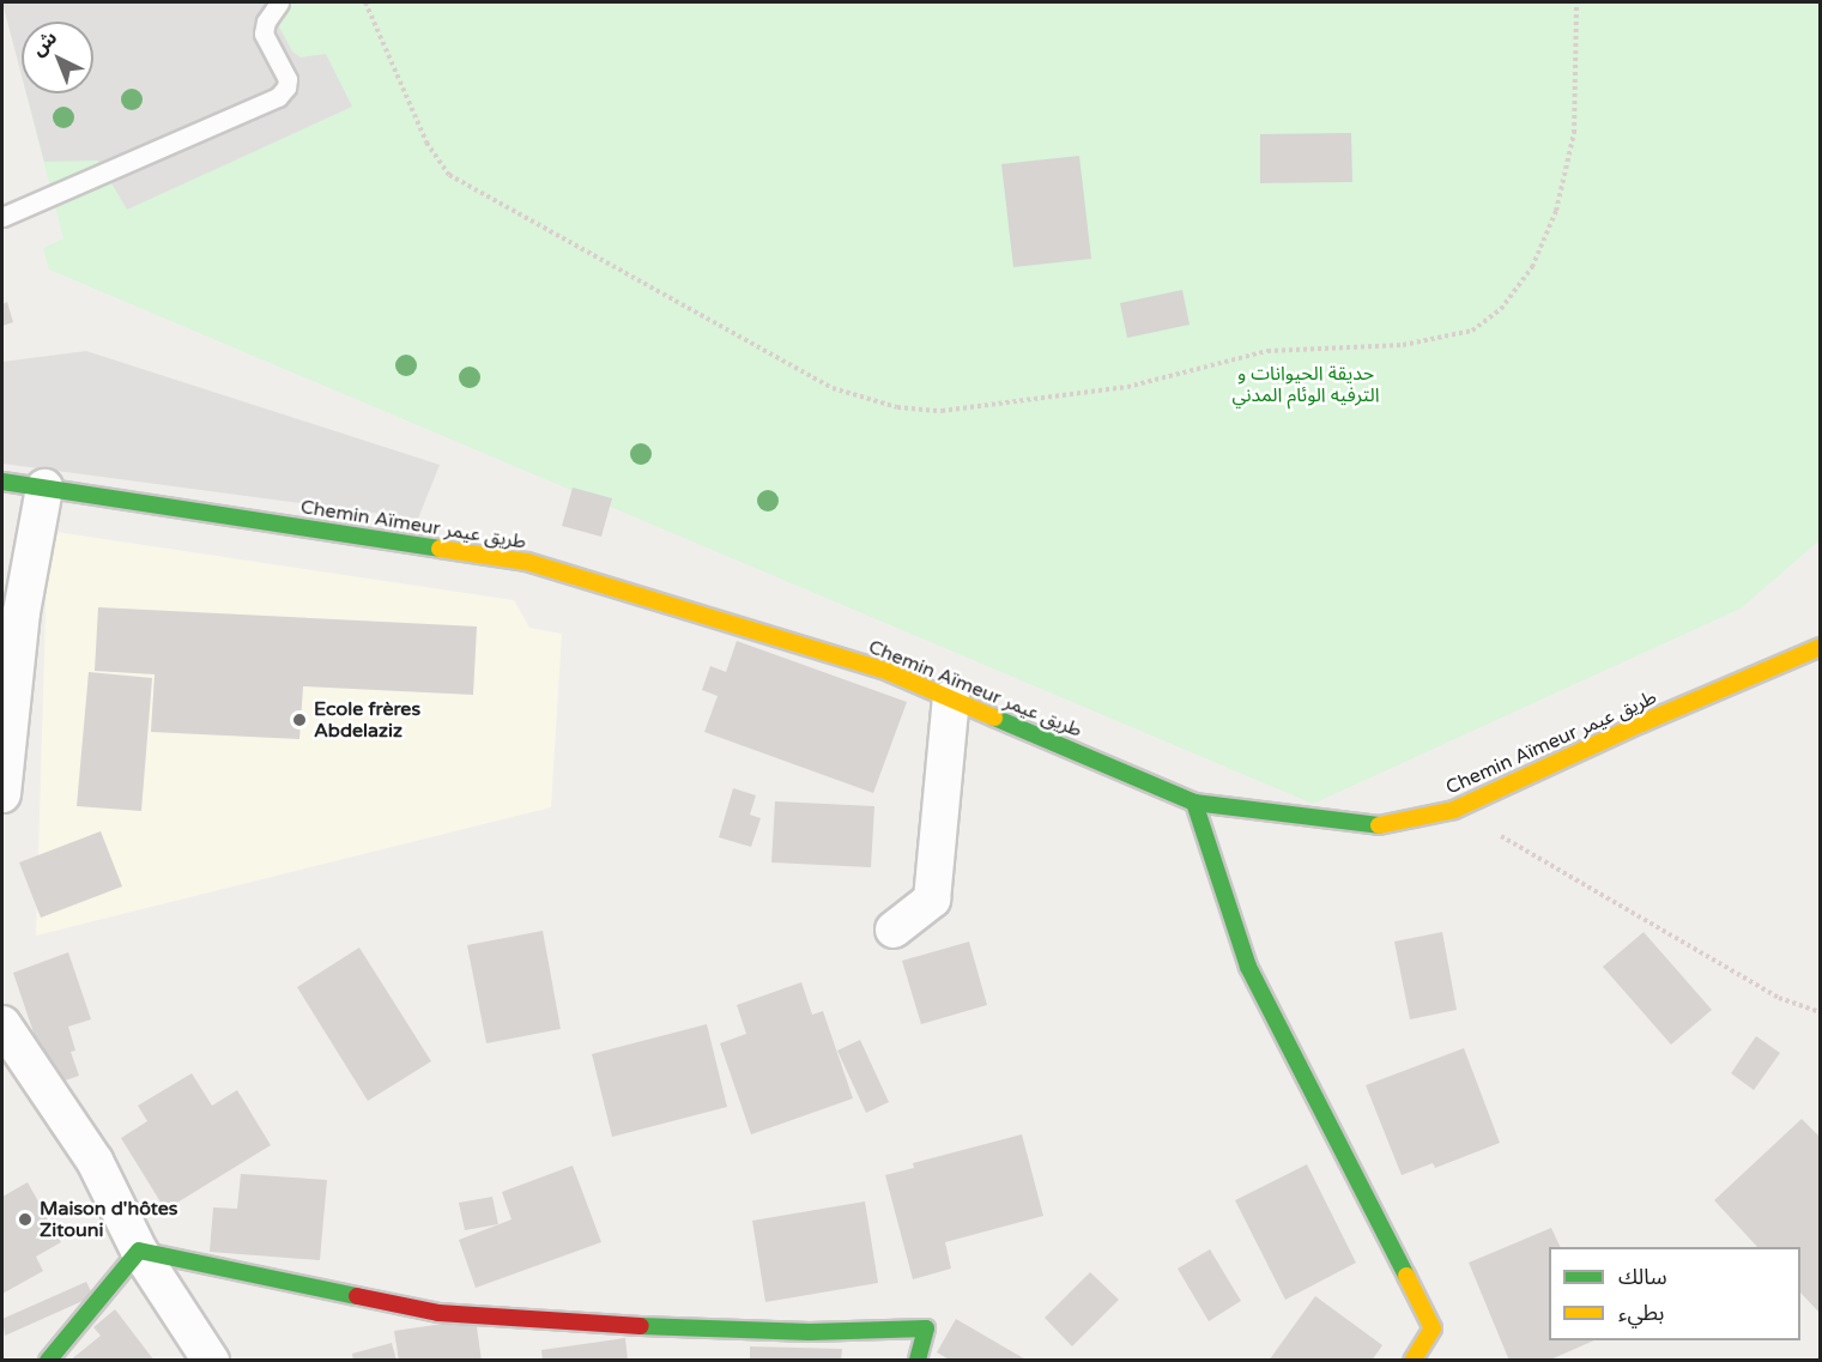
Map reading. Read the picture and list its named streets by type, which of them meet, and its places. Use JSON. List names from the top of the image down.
{
  "streets": {
    "street": ["Chemin Aïmeur طريق عيمر"]
  },
  "parks": ["حديقة الحيوانات و الترفيه الوئام المدني"],
  "places": ["Ecole frères Abdelaziz", "Maison d'hôtes Zitouni"],
  "legend": ["سالك", "بطيء"],
  "north": "top left"
}
